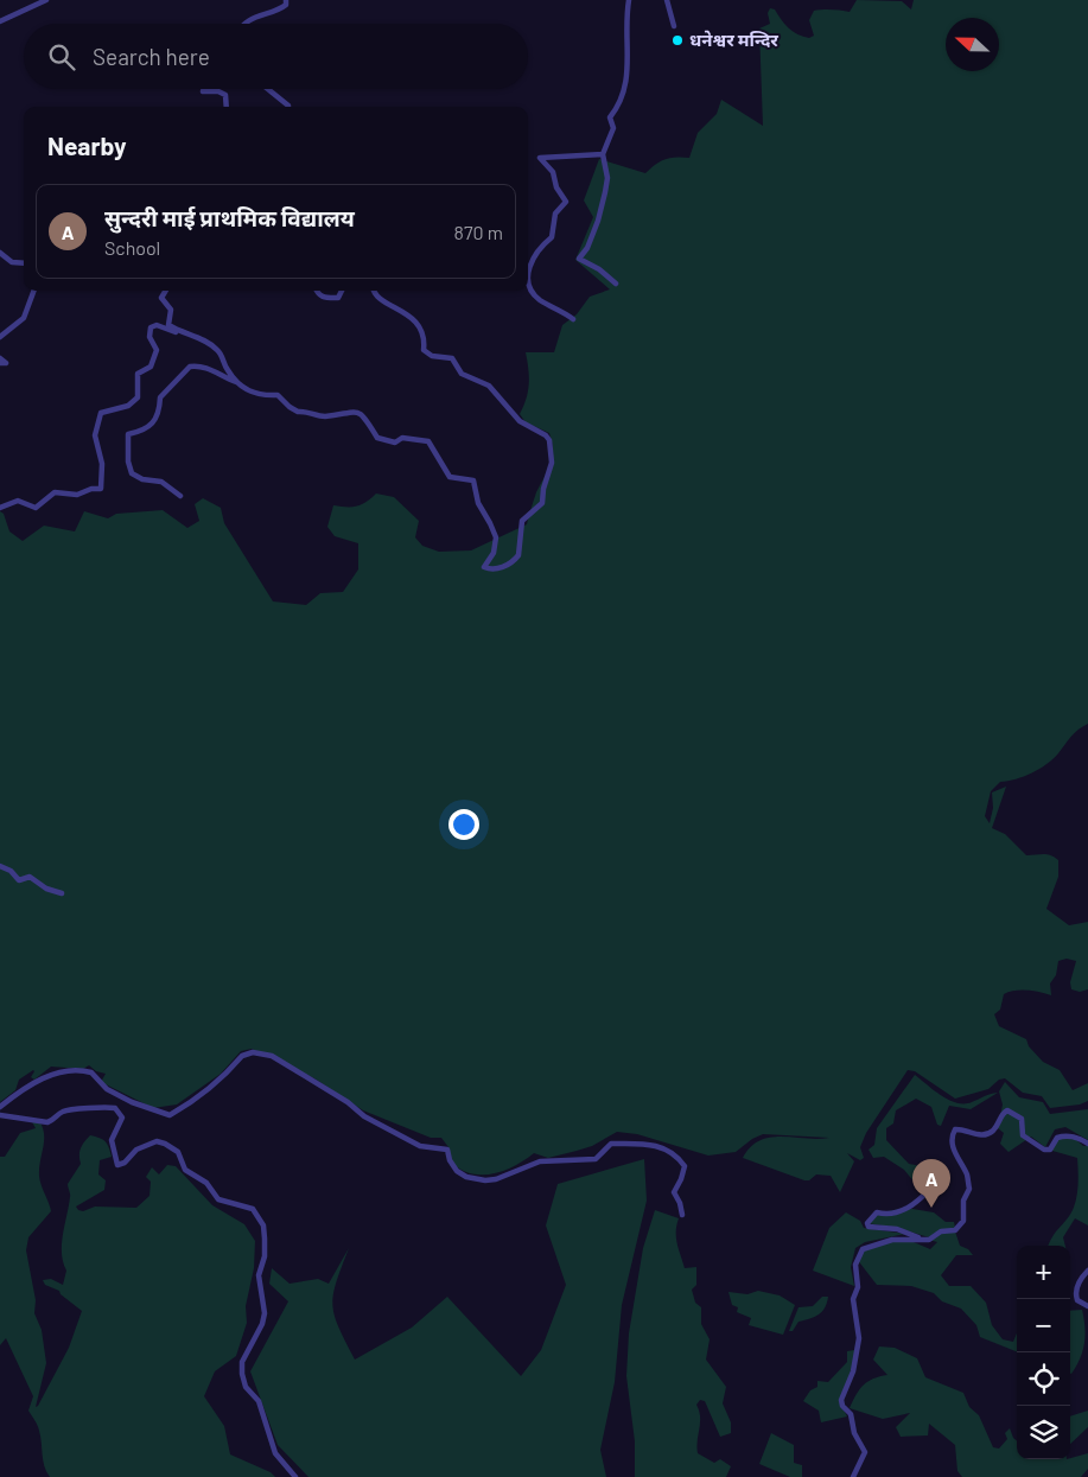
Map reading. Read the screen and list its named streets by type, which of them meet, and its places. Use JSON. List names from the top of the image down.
{
  "places": ["धनेश्वर मन्दिर"],
  "north": "left",
  "page": {
    "search": "Search here",
    "heading": "Nearby",
    "list": [
      {
        "mark": "A",
        "name": "सुन्दरी माई प्राथमिक विद्यालय",
        "note": "School",
        "value": "870 m"
      }
    ],
    "pins": "A",
    "map_buttons": ["+", "−"]
  }
}
